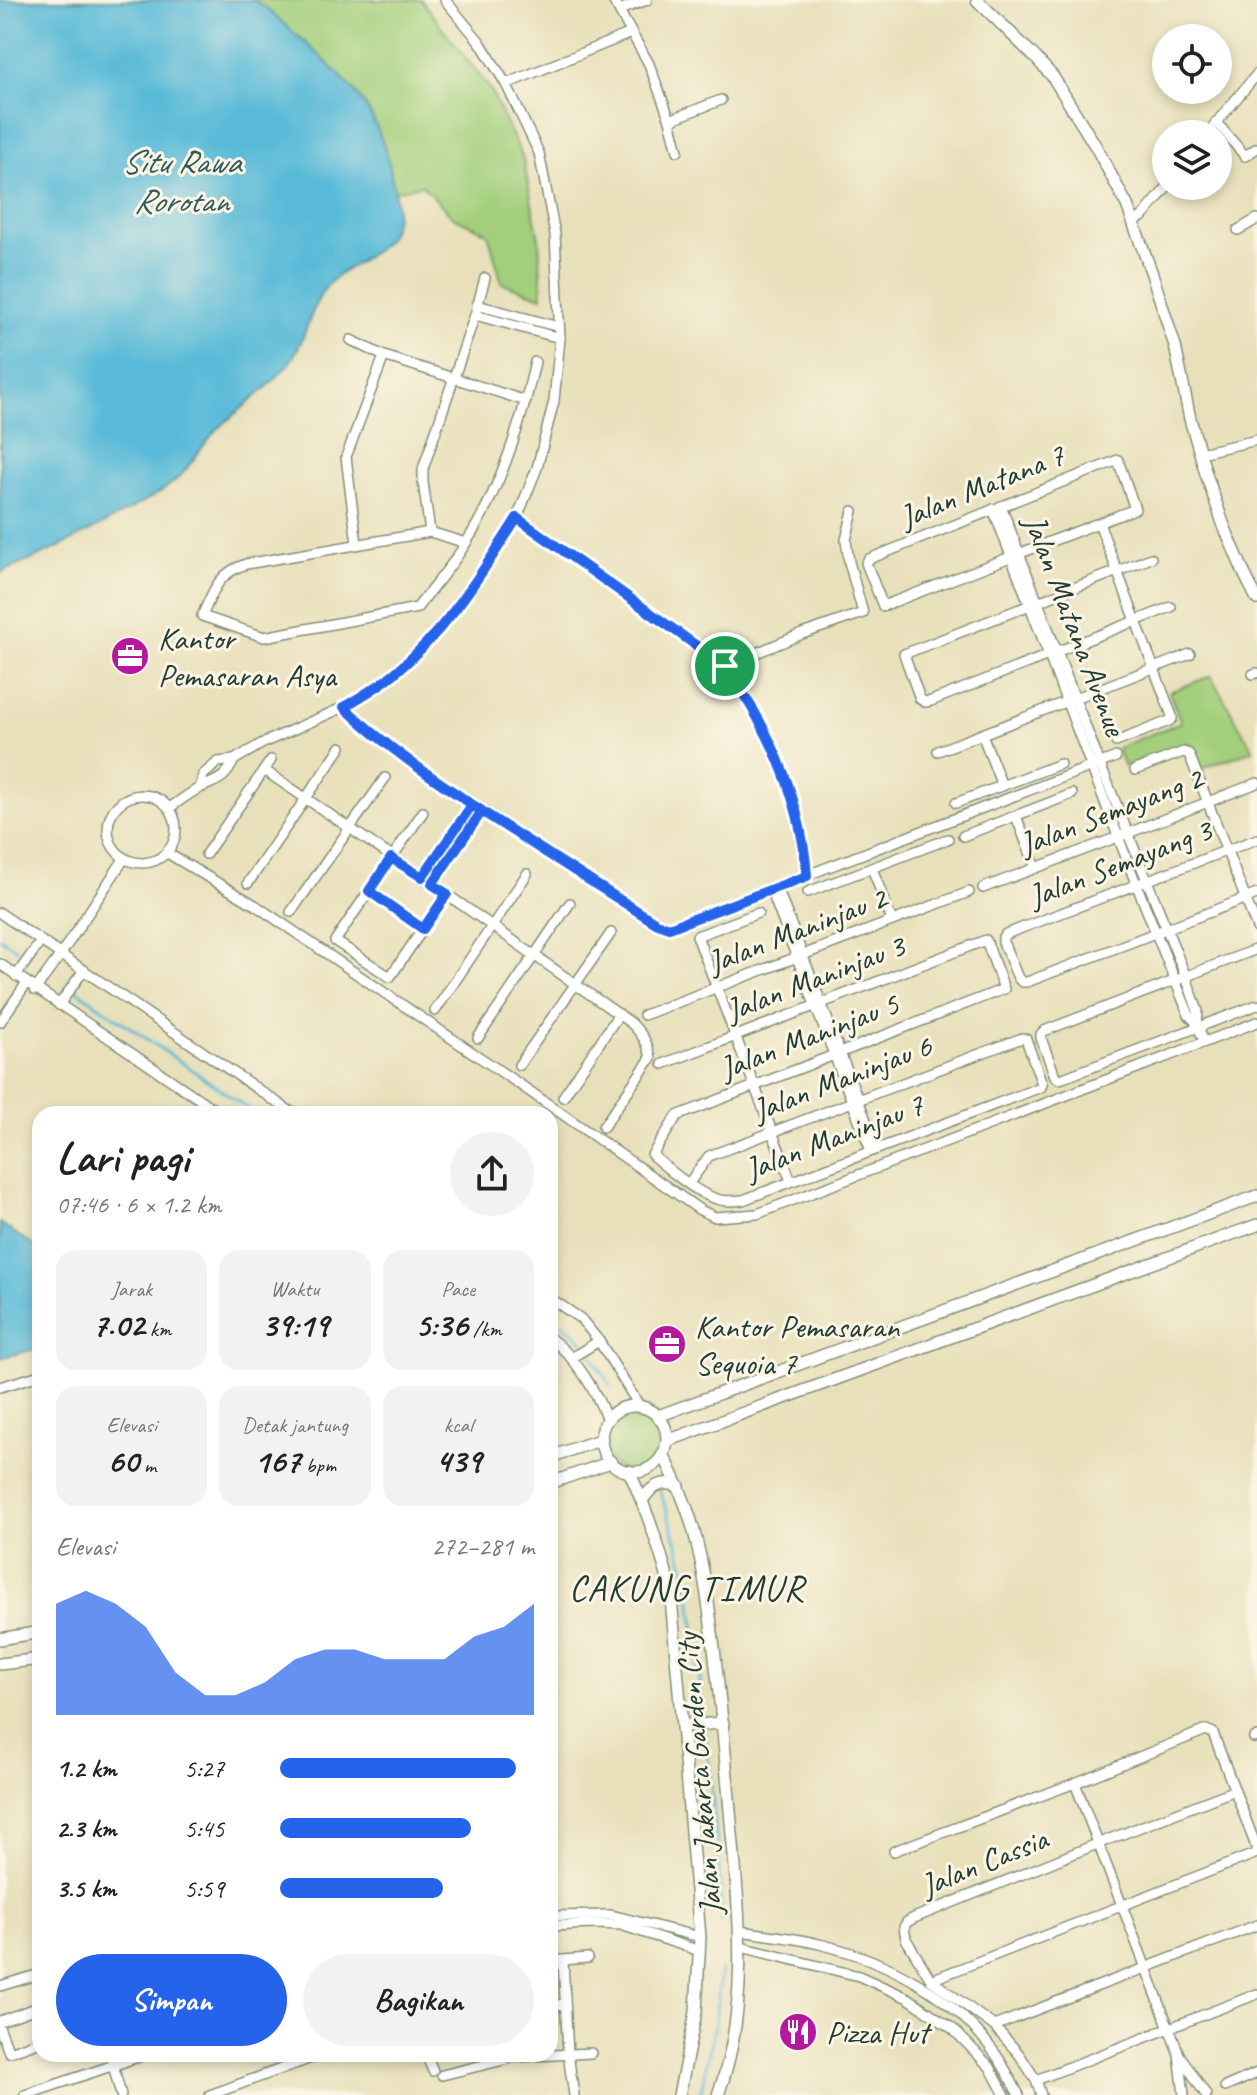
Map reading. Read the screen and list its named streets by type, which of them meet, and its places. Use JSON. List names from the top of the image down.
{
  "streets": {
    "street": [
      "Jalan Matana 7",
      "Jalan Matana Avenue",
      "Jalan Semayang 2",
      "Jalan Semayang 3",
      "Jalan Maninjau 2",
      "Jalan Maninjau 3",
      "Jalan Maninjau 5",
      "Jalan Maninjau 6",
      "Jalan Maninjau 7",
      "Jalan Jakarta Garden City",
      "Jalan Cassia"
    ]
  },
  "crossings": [
    ["Jalan Matana 7", "Jalan Matana Avenue"],
    ["Jalan Matana Avenue", "Jalan Semayang 2"],
    ["Jalan Matana Avenue", "Jalan Semayang 3"],
    ["Jalan Maninjau 3", "Jalan Maninjau 5"],
    ["Jalan Maninjau 5", "Jalan Maninjau 7"],
    ["Jalan Maninjau 6", "Jalan Maninjau 7"]
  ],
  "districts": ["CAKUNG TIMUR"],
  "water": ["Situ Rawa Rorotan"],
  "places": {
    "office": ["Kantor Pemasaran Asya", "Kantor Pemasaran Sequoia 7"],
    "restaurant": ["Pizza Hut"]
  },
  "page": {
    "heading": ["Lari pagi", "07:46 · 6 × 1.2 km"],
    "stats": [
      ["Jarak", "7.02 km"],
      ["Waktu", "39:19"],
      ["Pace", "5:36 /km"],
      ["Elevasi", "60 m"],
      ["Detak jantung", "167 bpm"],
      ["kcal", "439"]
    ],
    "chart": ["Elevasi", "272–281 m"],
    "list": [
      {
        "name": "1.2 km",
        "note": "5:27"
      },
      {
        "name": "2.3 km",
        "note": "5:45"
      },
      {
        "name": "3.5 km",
        "note": "5:59"
      }
    ],
    "buttons": ["Simpan", "Bagikan"]
  }
}
